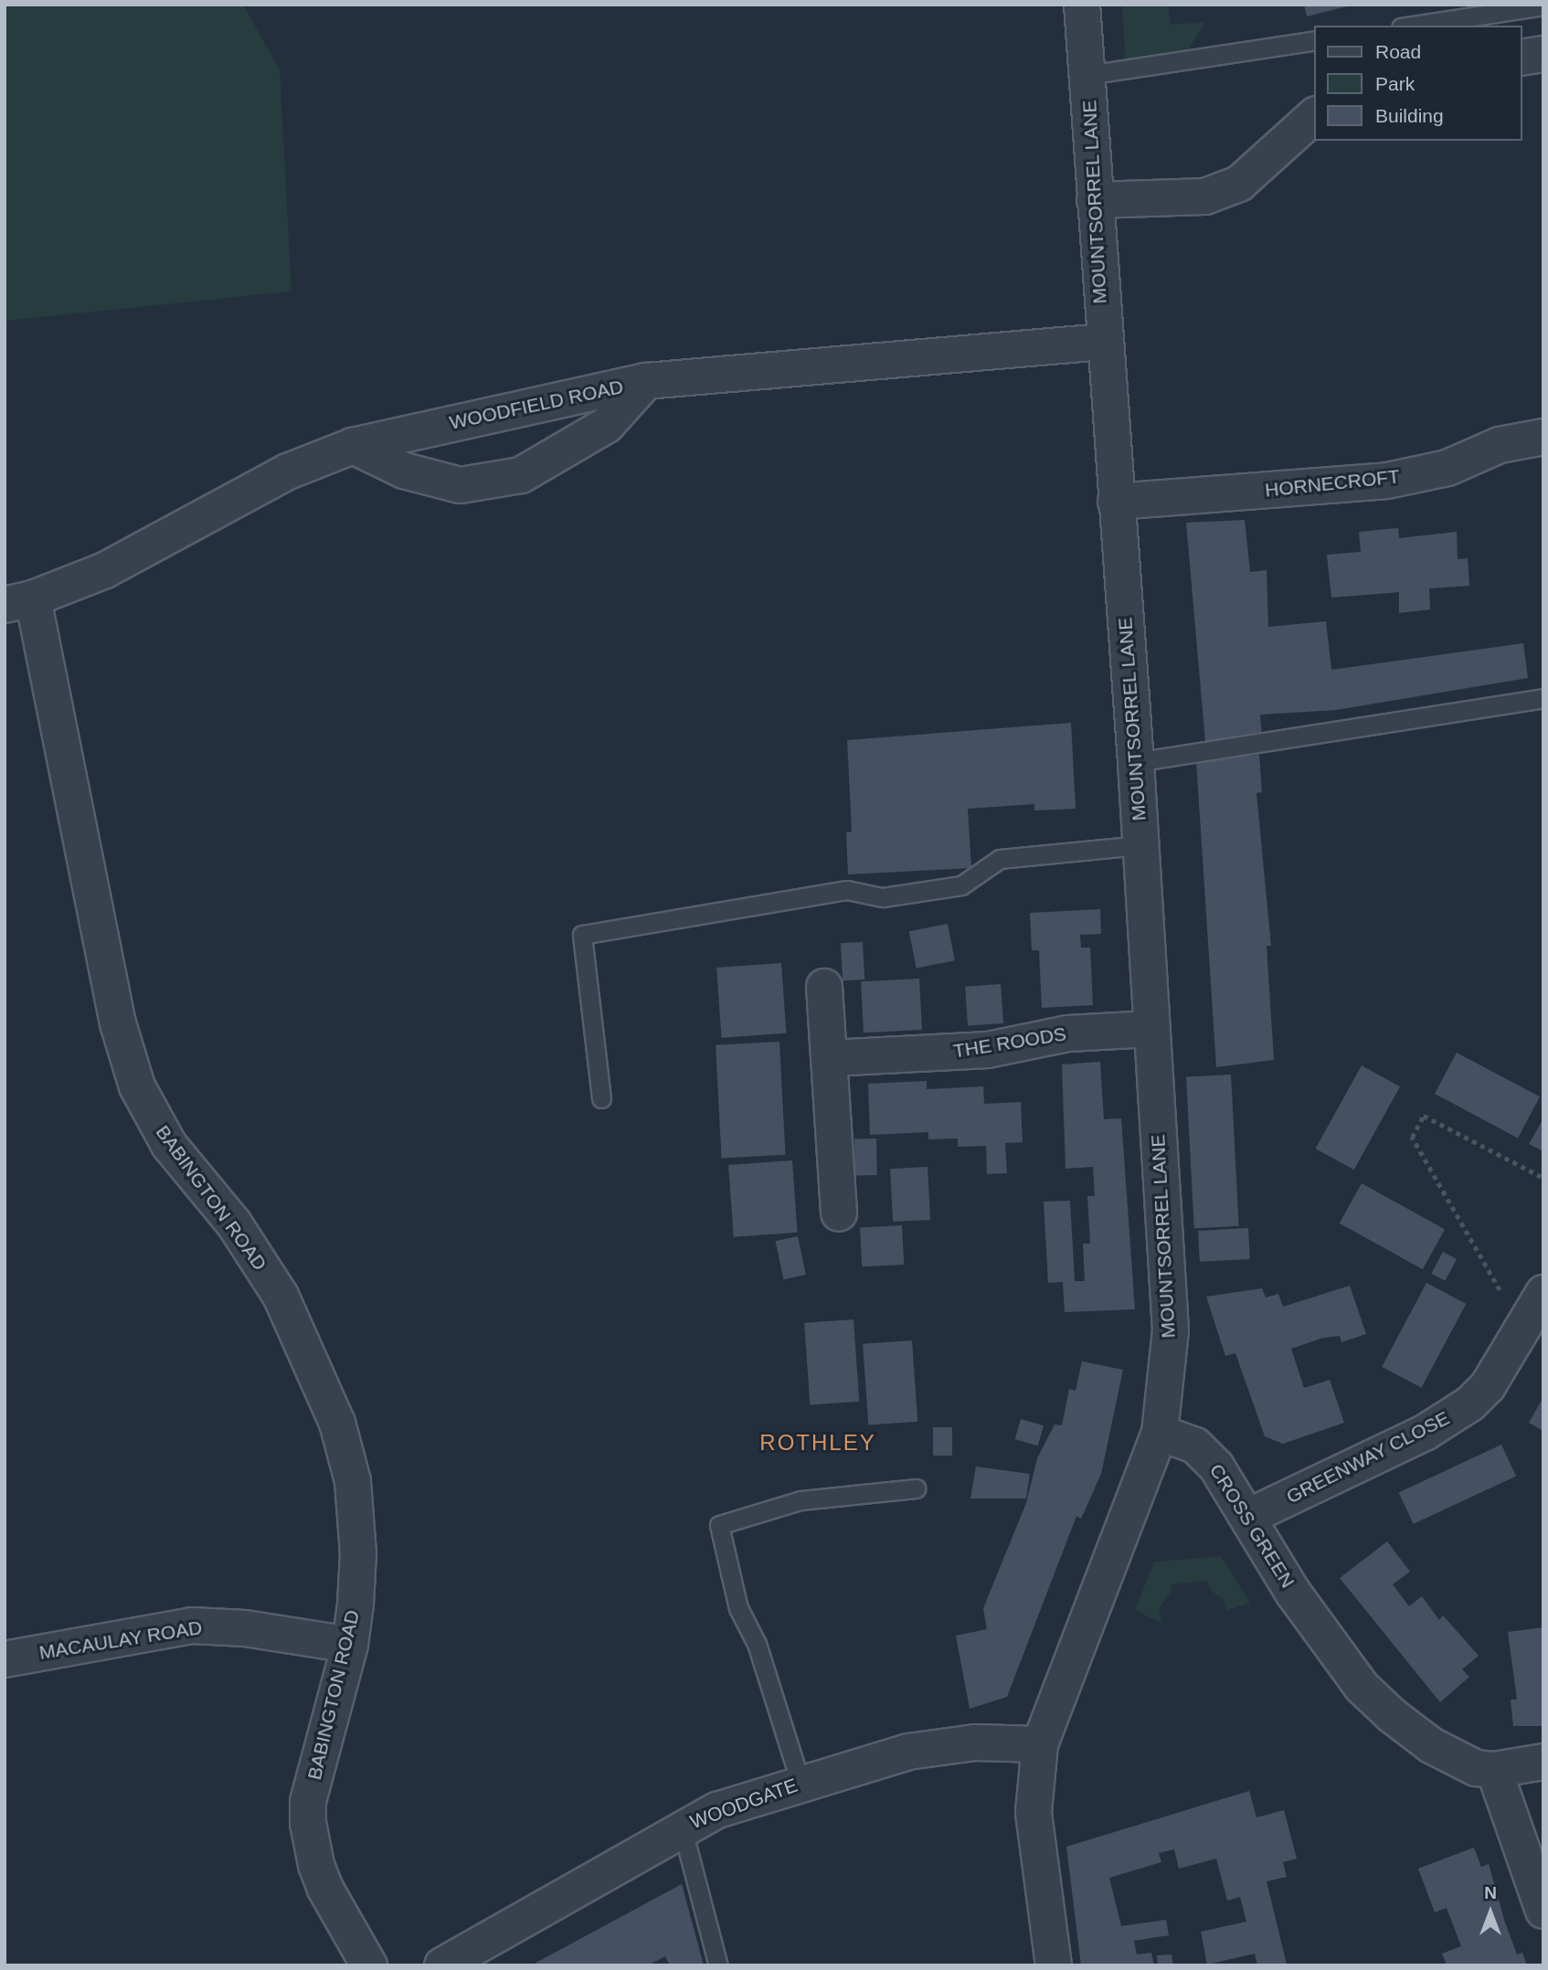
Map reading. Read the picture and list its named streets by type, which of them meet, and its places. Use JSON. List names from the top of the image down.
{
  "streets": {
    "street": [
      "MOUNTSORREL LANE",
      "WOODFIELD ROAD",
      "HORNECROFT",
      "THE ROODS",
      "BABINGTON ROAD",
      "GREENWAY CLOSE",
      "CROSS GREEN",
      "MACAULAY ROAD",
      "WOODGATE"
    ]
  },
  "crossings": [
    ["MOUNTSORREL LANE", "WOODFIELD ROAD"],
    ["MOUNTSORREL LANE", "HORNECROFT"],
    ["MOUNTSORREL LANE", "THE ROODS"],
    ["MOUNTSORREL LANE", "CROSS GREEN"],
    ["WOODFIELD ROAD", "BABINGTON ROAD"],
    ["BABINGTON ROAD", "MACAULAY ROAD"],
    ["GREENWAY CLOSE", "CROSS GREEN"]
  ],
  "districts": ["ROTHLEY"],
  "legend": ["Road", "Park", "Building"],
  "north": "top"
}
